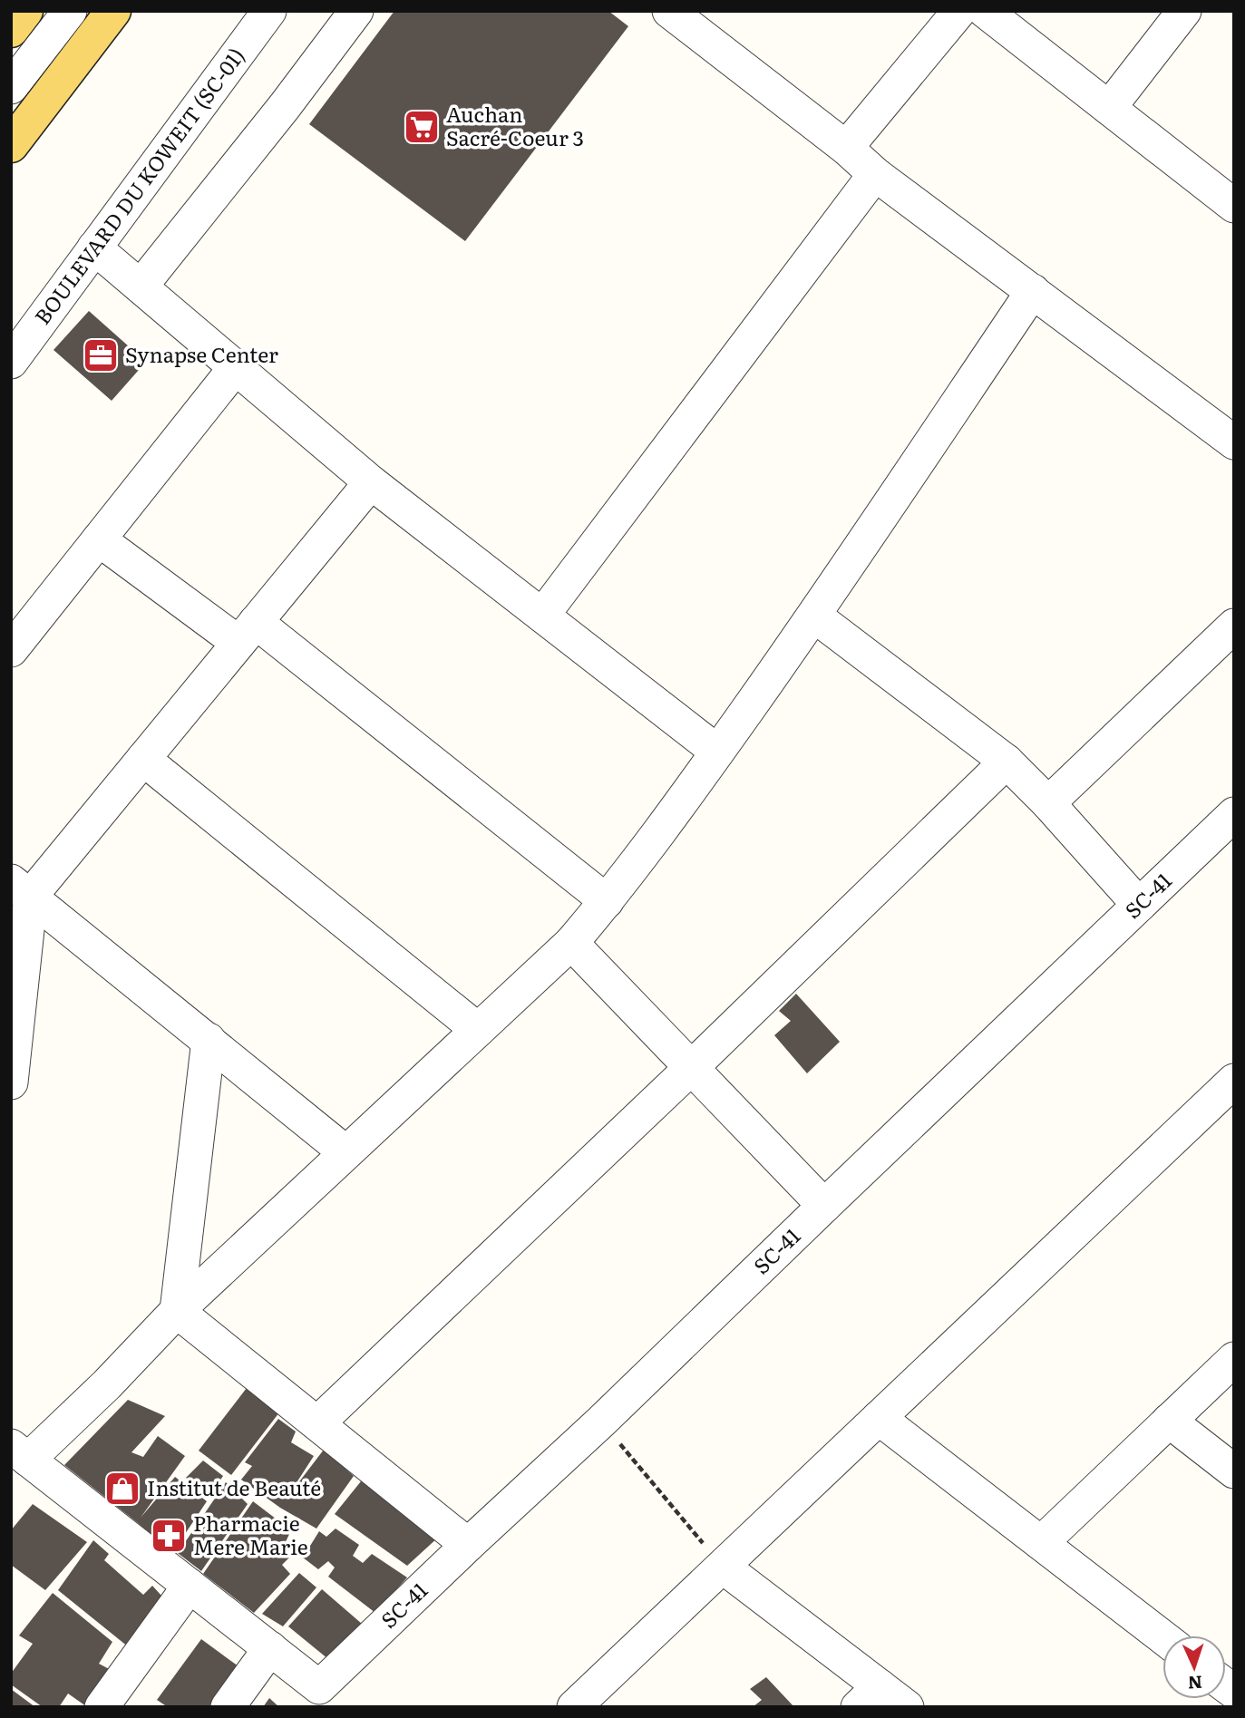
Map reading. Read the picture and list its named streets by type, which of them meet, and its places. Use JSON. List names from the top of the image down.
{
  "streets": {
    "street": ["BOULEVARD DU KOWEIT (SC-01)", "SC-41"]
  },
  "places": {
    "supermarket": ["Auchan Sacré-Coeur 3"],
    "office": ["Synapse Center"],
    "shop": ["Institut de Beauté"],
    "pharmacy": ["Pharmacie Mere Marie"]
  },
  "north": "bottom"
}
